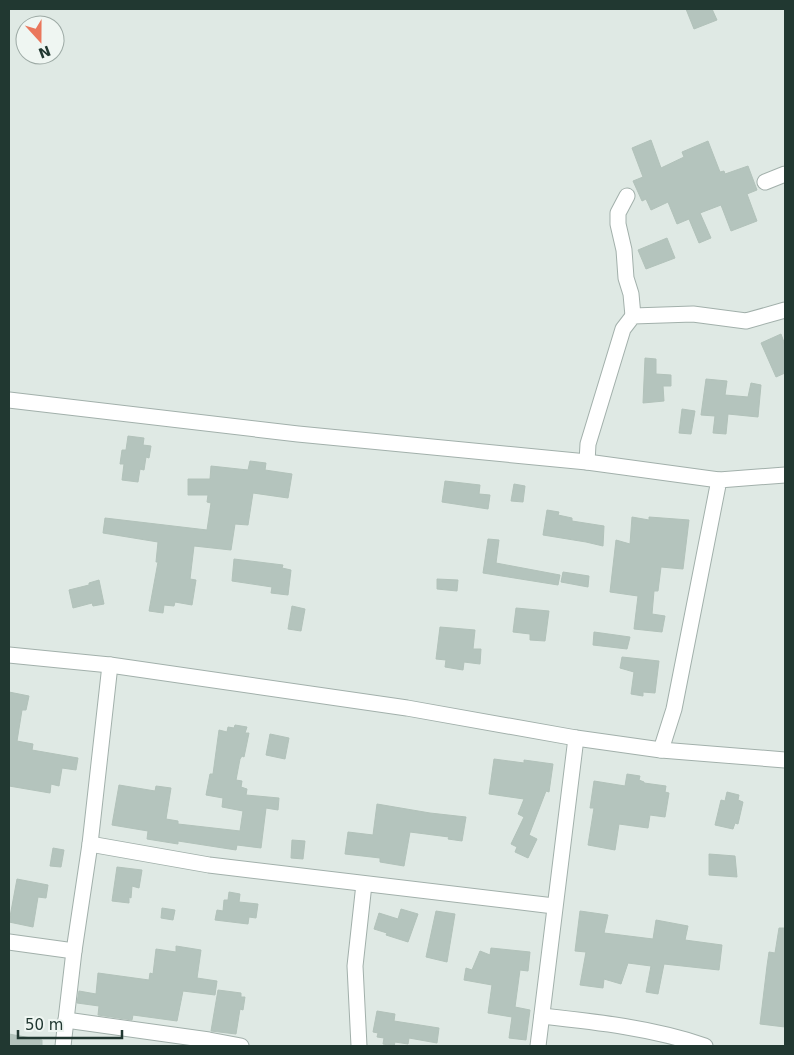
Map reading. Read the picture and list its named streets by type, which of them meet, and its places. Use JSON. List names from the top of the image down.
{
  "scale_bar": "50 m",
  "north": "bottom"
}
